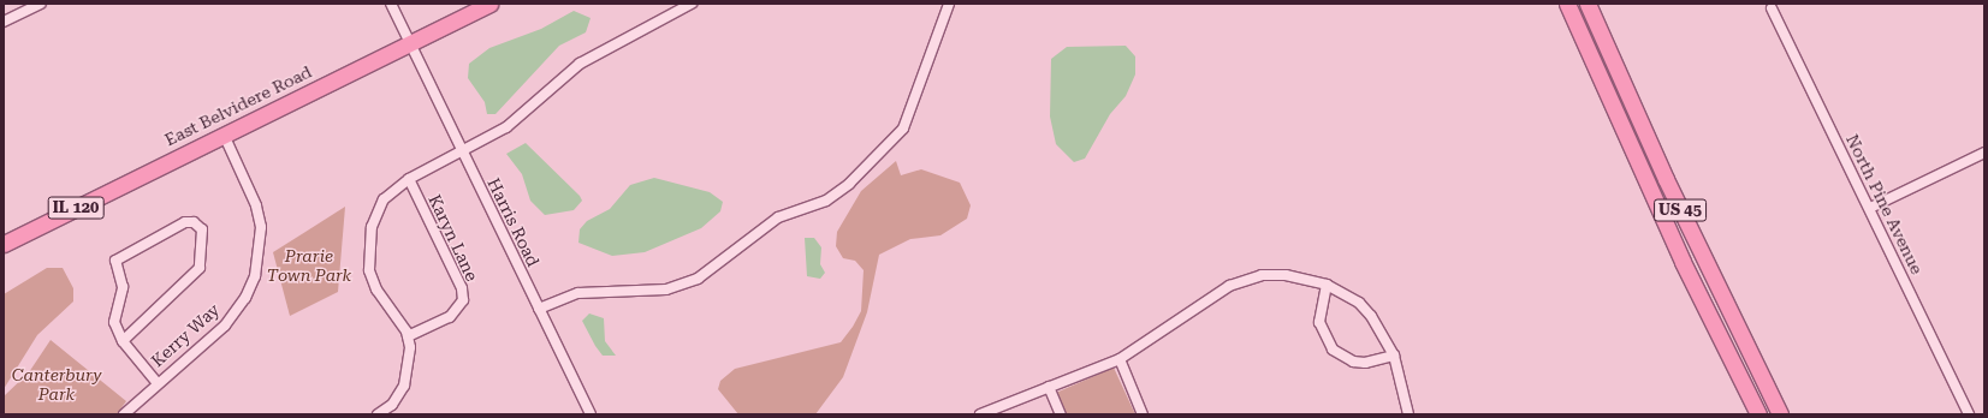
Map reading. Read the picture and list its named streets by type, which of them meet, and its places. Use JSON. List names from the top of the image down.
{
  "streets": {
    "main road": ["East Belvidere Road", "IL 120", "US 45"],
    "street": [
      "North Pine Avenue",
      "Harris Road",
      "Karyn Lane",
      "Kerry Way"
    ]
  },
  "crossings": [
    ["East Belvidere Road", "Harris Road"],
    ["East Belvidere Road", "Kerry Way"]
  ],
  "parks": ["Prarie Town Park", "Canterbury Park"]
}
